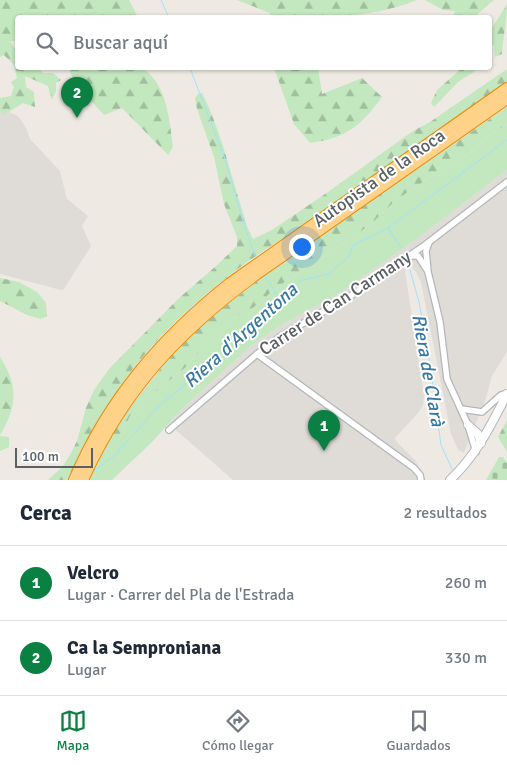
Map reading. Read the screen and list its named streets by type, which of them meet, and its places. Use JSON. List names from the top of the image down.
{
  "streets": {
    "highway": ["Autopista de la Roca"],
    "street": ["Carrer de Can Carmany"]
  },
  "water": ["Riera d'Argentona", "Riera de Clarà"],
  "scale_bar": "100 m",
  "page": {
    "search": "Buscar aquí",
    "pins": ["2", "1"],
    "scale": "100 m",
    "heading": ["Cerca", "2 resultados"],
    "list": [
      {
        "mark": "1",
        "name": "Velcro",
        "note": "Lugar · Carrer del Pla de l'Estrada",
        "value": "260 m"
      },
      {
        "mark": "2",
        "name": "Ca la Semproniana",
        "note": "Lugar",
        "value": "330 m"
      }
    ],
    "nav": ["Mapa", "Cómo llegar", "Guardados"]
  }
}
